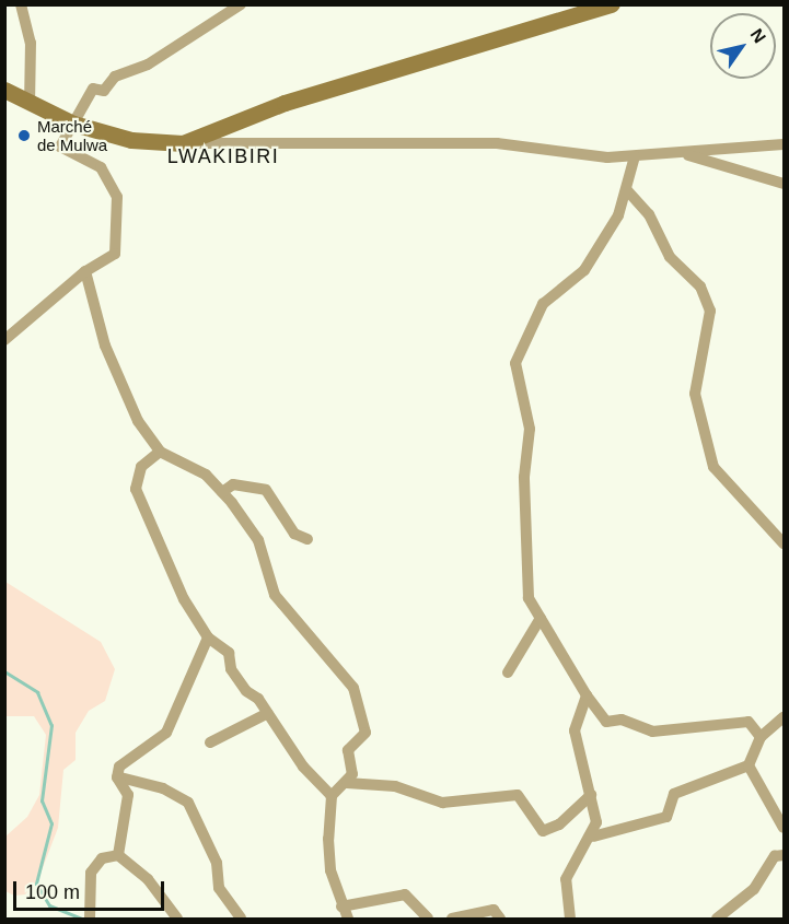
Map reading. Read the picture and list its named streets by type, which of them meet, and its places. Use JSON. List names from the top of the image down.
{
  "districts": ["LWAKIBIRI"],
  "places": ["Marché de Mulwa"],
  "scale_bar": "100 m",
  "north": "top right"
}
